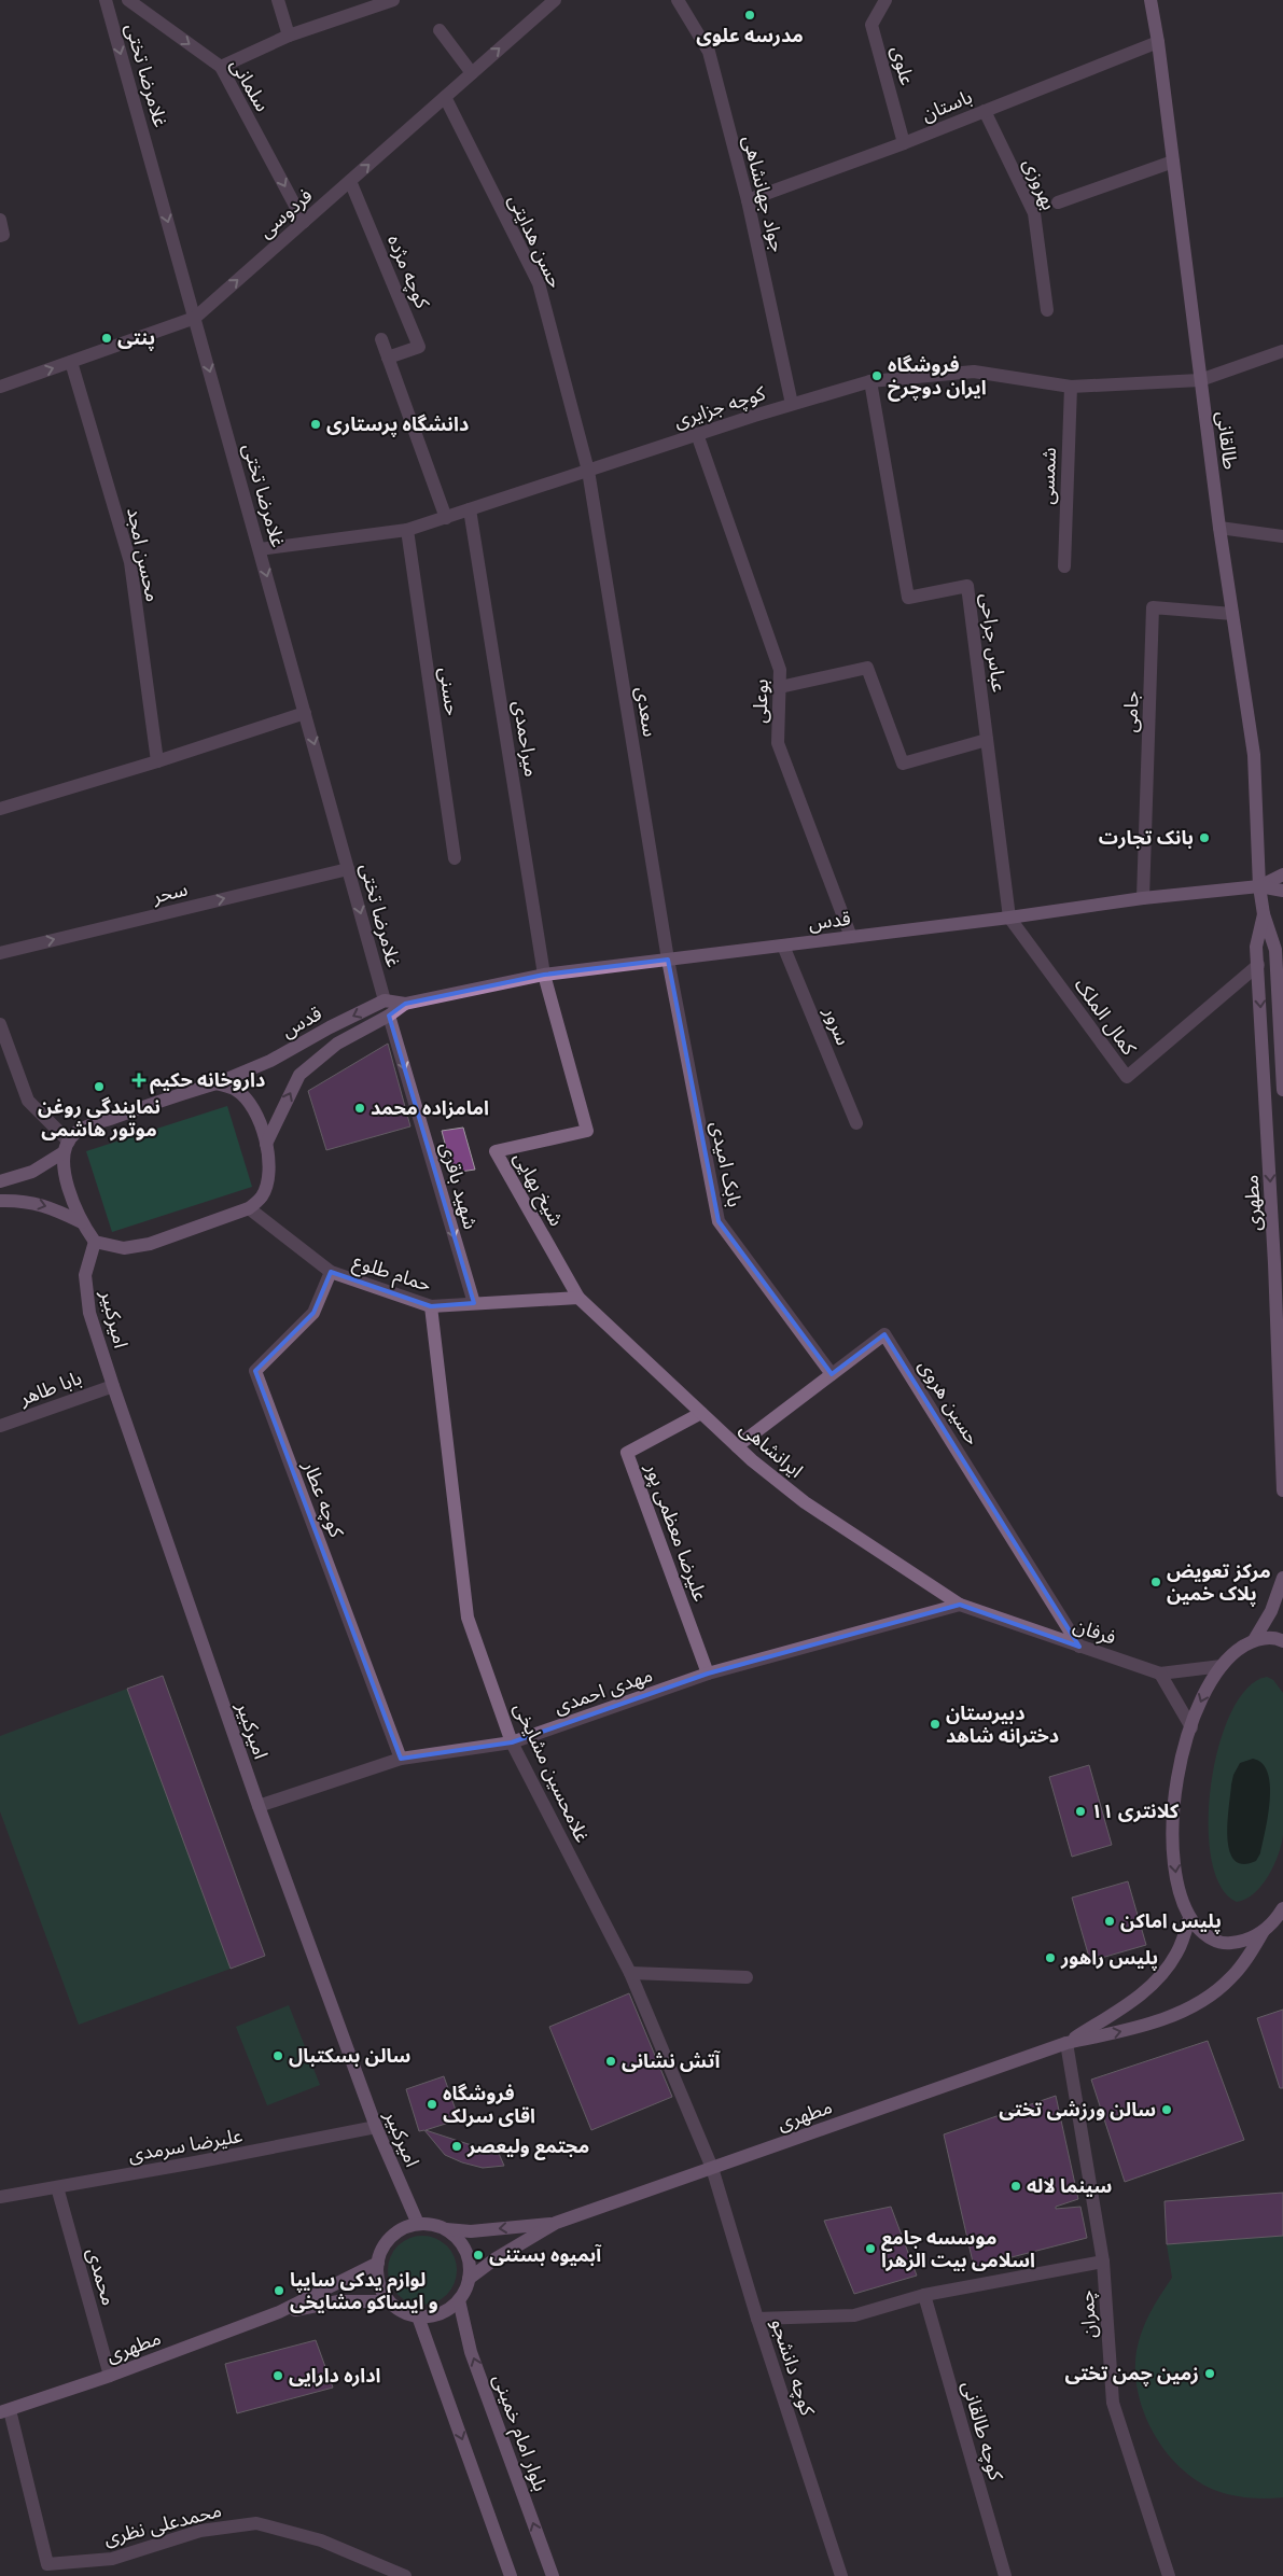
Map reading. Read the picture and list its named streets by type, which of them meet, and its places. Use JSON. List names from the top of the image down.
{
  "streets": {
    "main road": [
      "طالقانی",
      "قدس",
      "مطهری",
      "امیرکبیر",
      "بلوار امام خمینی"
    ],
    "street": [
      "علوی",
      "غلامرضا تختی",
      "سلمانی",
      "باستان",
      "بهروزی",
      "جواد جهانشاهی",
      "فردوسی",
      "حسن هدایتی",
      "کوچه مژده",
      "کوچه جزایری",
      "شمسی",
      "محسن امجد",
      "عباس جراحی",
      "حسنی",
      "بوعلی",
      "سعدی",
      "جامی",
      "میراحمدی",
      "سحر",
      "کمال الملک",
      "سرور",
      "بابک امیدی",
      "شهید باقری",
      "شیخ بهایی",
      "حمام طلوع",
      "بابا طاهر",
      "حسین هروی",
      "ایرانشاهی",
      "کوچه عطار",
      "علیرضا معظمی پور",
      "فرفان",
      "مهدی احمدی",
      "غلامحسین مشایخی",
      "علیرضا سرمدی",
      "محمدی",
      "چمران",
      "کوچه دانشجو",
      "کوچه طالقانی",
      "محمدعلی نظری"
    ]
  },
  "crossings": [
    ["علوی", "باستان"],
    ["غلامرضا تختی", "فردوسی"],
    ["غلامرضا تختی", "کوچه جزایری"],
    ["غلامرضا تختی", "سحر"],
    ["غلامرضا تختی", "قدس"],
    ["سلمانی", "فردوسی"],
    ["باستان", "بهروزی"],
    ["باستان", "جواد جهانشاهی"],
    ["باستان", "طالقانی"],
    ["جواد جهانشاهی", "کوچه جزایری"],
    ["فردوسی", "حسن هدایتی"],
    ["فردوسی", "کوچه مژده"],
    ["فردوسی", "محسن امجد"],
    ["حسن هدایتی", "کوچه جزایری"],
    ["حسن هدایتی", "سعدی"],
    ["کوچه جزایری", "طالقانی"],
    ["کوچه جزایری", "شمسی"],
    ["کوچه جزایری", "عباس جراحی"],
    ["کوچه جزایری", "حسنی"],
    ["کوچه جزایری", "بوعلی"],
    ["کوچه جزایری", "سعدی"],
    ["کوچه جزایری", "میراحمدی"],
    ["طالقانی", "جامی"],
    ["طالقانی", "قدس"],
    ["طالقانی", "مطهری"],
    ["عباس جراحی", "قدس"],
    ["عباس جراحی", "کمال الملک"],
    ["بوعلی", "قدس"],
    ["سعدی", "قدس"],
    ["سعدی", "بابک امیدی"],
    ["جامی", "قدس"],
    ["میراحمدی", "قدس"],
    ["میراحمدی", "شیخ بهایی"],
    ["قدس", "کمال الملک"],
    ["قدس", "سرور"],
    ["قدس", "بابک امیدی"],
    ["قدس", "شهید باقری"],
    ["قدس", "شیخ بهایی"],
    ["قدس", "مطهری"],
    ["قدس", "حمام طلوع"],
    ["قدس", "امیرکبیر"],
    ["کمال الملک", "مطهری"],
    ["بابک امیدی", "حسین هروی"],
    ["شهید باقری", "حمام طلوع"],
    ["شیخ بهایی", "حمام طلوع"],
    ["شیخ بهایی", "ایرانشاهی"],
    ["مطهری", "امیرکبیر"],
    ["مطهری", "غلامحسین مشایخی"],
    ["مطهری", "محمدی"],
    ["مطهری", "چمران"],
    ["مطهری", "کوچه دانشجو"],
    ["مطهری", "بلوار امام خمینی"],
    ["مطهری", "محمدعلی نظری"],
    ["حمام طلوع", "امیرکبیر"],
    ["حمام طلوع", "ایرانشاهی"],
    ["حمام طلوع", "کوچه عطار"],
    ["حمام طلوع", "غلامحسین مشایخی"],
    ["امیرکبیر", "بابا طاهر"],
    ["امیرکبیر", "مهدی احمدی"],
    ["امیرکبیر", "علیرضا سرمدی"],
    ["امیرکبیر", "بلوار امام خمینی"],
    ["حسین هروی", "ایرانشاهی"],
    ["حسین هروی", "فرفان"],
    ["ایرانشاهی", "علیرضا معظمی پور"],
    ["ایرانشاهی", "فرفان"],
    ["ایرانشاهی", "مهدی احمدی"],
    ["کوچه عطار", "مهدی احمدی"],
    ["علیرضا معظمی پور", "مهدی احمدی"],
    ["فرفان", "مهدی احمدی"],
    ["مهدی احمدی", "غلامحسین مشایخی"],
    ["غلامحسین مشایخی", "کوچه دانشجو"],
    ["علیرضا سرمدی", "محمدی"]
  ],
  "one_way": [
    "غلامرضا تختی",
    "سلمانی",
    "فردوسی",
    "سحر",
    "شهید باقری"
  ],
  "places": {
    "other": [
      "مدرسه علوی",
      "پنتی",
      "فروشگاه ایران دوچرخ",
      "دانشگاه پرستاری",
      "بانک تجارت",
      "نمایندگی روغن موتور هاشمی",
      "امامزاده محمد",
      "مرکز تعویض پلاک خمین",
      "دبیرستان دخترانه شاهد",
      "کلانتری ۱۱",
      "پلیس اماکن",
      "پلیس راهور",
      "سالن بسکتبال",
      "آتش نشانی",
      "فروشگاه اقای سرلک",
      "سالن ورزشی تختی",
      "مجتمع ولیعصر",
      "سینما لاله",
      "موسسه جامع اسلامی بیت الزهرا",
      "آبمیوه بستنی",
      "لوازم یدکی سایپا و ایساکو مشایخی",
      "زمین چمن تختی",
      "اداره دارایی"
    ],
    "health": ["داروخانه حکیم"]
  }
}
